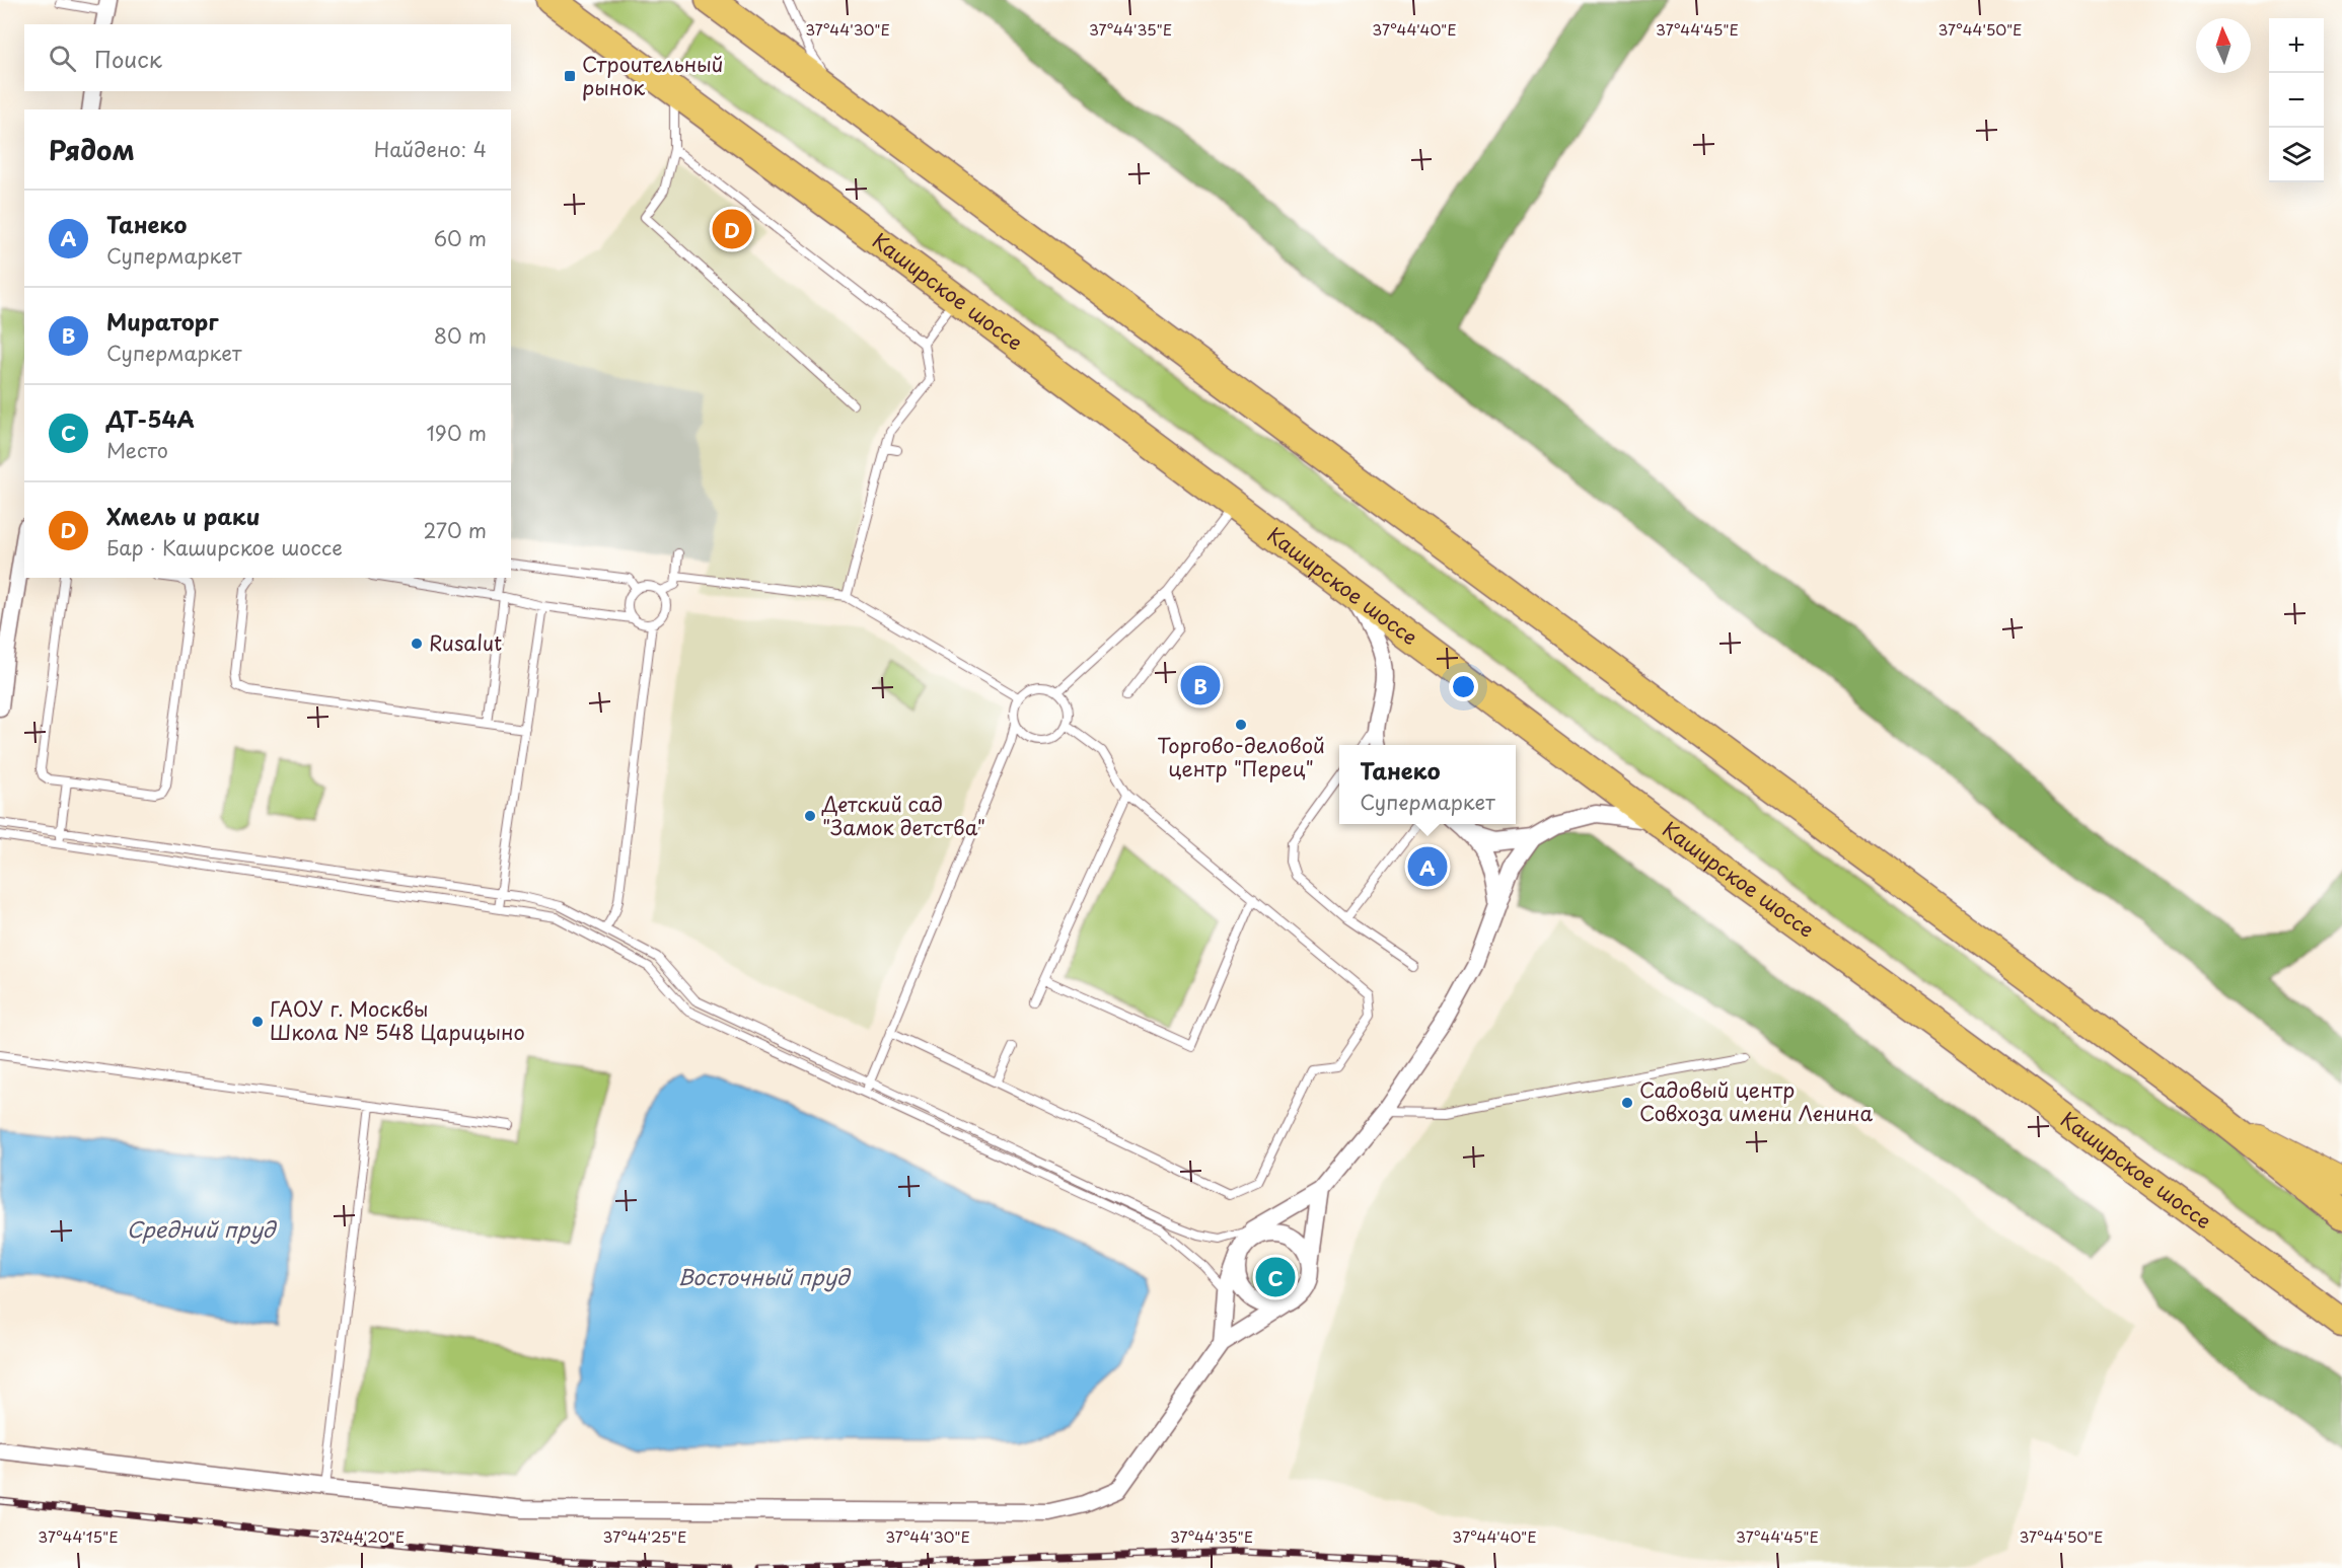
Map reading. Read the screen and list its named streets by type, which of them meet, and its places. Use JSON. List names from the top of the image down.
{
  "streets": {
    "highway": ["Каширское шоссе"]
  },
  "water": ["Средний пруд", "Восточный пруд"],
  "places": {
    "transit": ["Строительный рынок"],
    "other": [
      "Rusalut",
      "Торгово-деловой центр \"Перец\"",
      "Детский сад \"Замок детства\"",
      "ГАОУ г. Москвы Школа № 548 Царицыно",
      "Садовый центр Совхоза имени Ленина"
    ]
  },
  "north": "top",
  "page": {
    "map_buttons": ["+", "−"],
    "search": "Поиск",
    "heading": ["Рядом", "Найдено: 4"],
    "list": [
      {
        "mark": "A",
        "name": "Танеко",
        "note": "Супермаркет",
        "value": "60 m"
      },
      {
        "mark": "B",
        "name": "Мираторг",
        "note": "Супермаркет",
        "value": "80 m"
      },
      {
        "mark": "C",
        "name": "ДТ-54А",
        "note": "Место",
        "value": "190 m"
      },
      {
        "mark": "D",
        "name": "Хмель и раки",
        "note": "Бар · Каширское шоссе",
        "value": "270 m"
      }
    ],
    "pins": [
      "D",
      "B",
      "A",
      "C"
    ],
    "popup": ["Танеко", "Супермаркет"]
  },
  "coordinates": [
    "37°44'30\"E",
    "37°44'35\"E",
    "37°44'40\"E",
    "37°44'45\"E",
    "37°44'50\"E",
    "37°44'15\"E",
    "37°44'20\"E",
    "37°44'25\"E"
  ]
}
